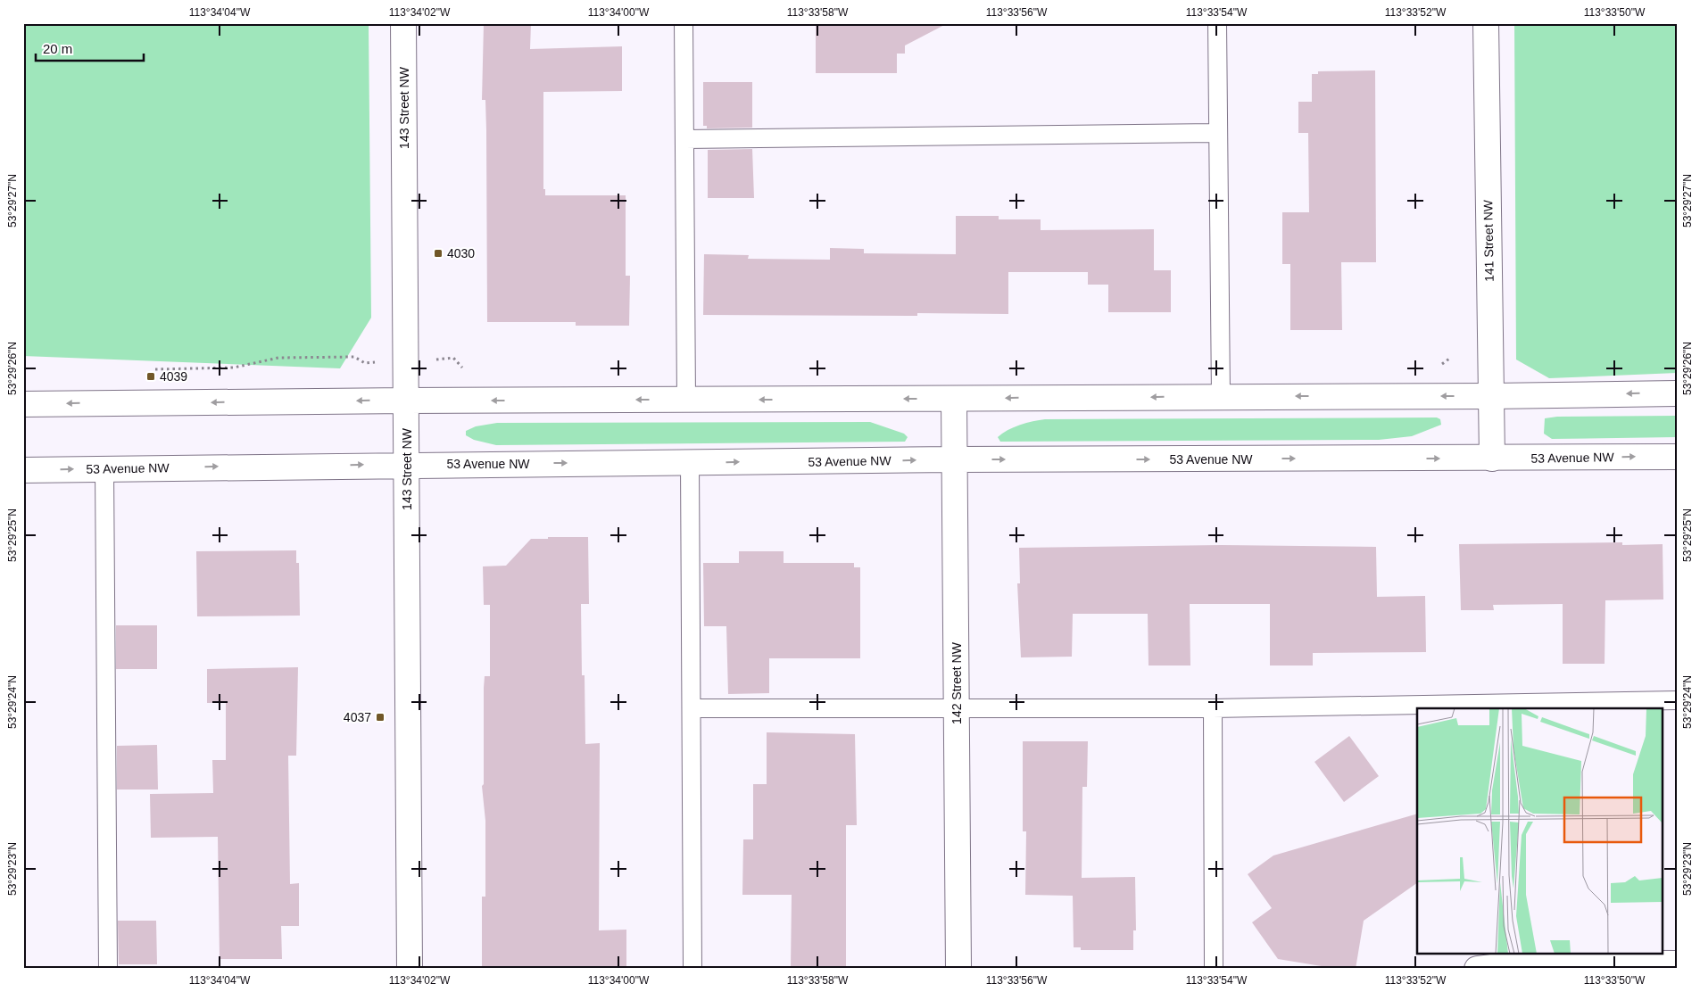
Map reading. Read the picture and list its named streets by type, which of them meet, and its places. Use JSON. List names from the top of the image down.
{
  "streets": {
    "street": [
      "143 Street NW",
      "141 Street NW",
      "53 Avenue NW",
      "142 Street NW"
    ]
  },
  "crossings": [
    ["143 Street NW", "53 Avenue NW"],
    ["141 Street NW", "53 Avenue NW"],
    ["53 Avenue NW", "142 Street NW"]
  ],
  "places": {
    "transit": ["4030", "4039", "4037"]
  },
  "scale_bar": "20 m",
  "coordinates": [
    "113°34'04\"W",
    "113°34'02\"W",
    "113°34'00\"W",
    "113°33'58\"W",
    "113°33'56\"W",
    "113°33'54\"W",
    "113°33'52\"W",
    "113°33'50\"W",
    "53°29'27\"N",
    "53°29'26\"N",
    "53°29'25\"N",
    "53°29'24\"N",
    "53°29'23\"N"
  ]
}
